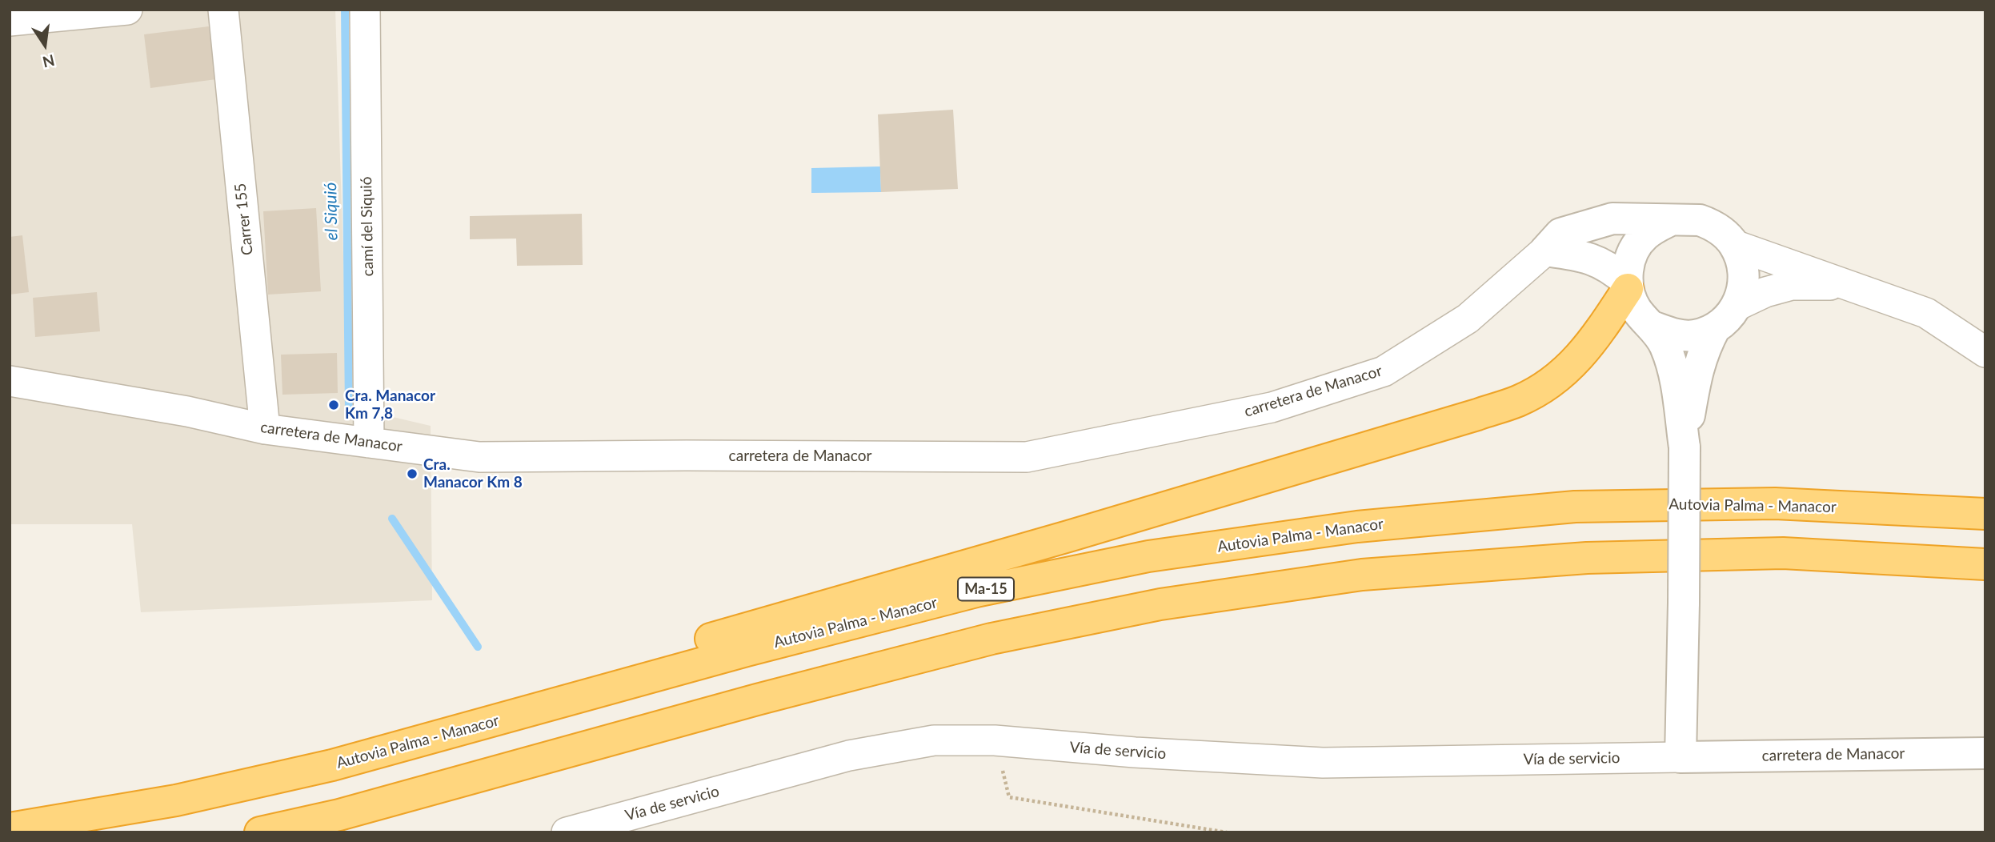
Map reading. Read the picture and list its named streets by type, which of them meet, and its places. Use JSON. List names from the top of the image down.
{
  "streets": {
    "highway": ["Autovia Palma - Manacor", "Ma-15"],
    "street": [
      "Carrer 155",
      "camí del Siquió",
      "carretera de Manacor",
      "Vía de servicio"
    ]
  },
  "crossings": [
    ["Carrer 155", "carretera de Manacor"],
    ["camí del Siquió", "carretera de Manacor"],
    ["carretera de Manacor", "Vía de servicio"]
  ],
  "water": ["el Siquió"],
  "places": ["Cra. Manacor Km 7,8", "Cra. Manacor Km 8"],
  "north": "bottom"
}
